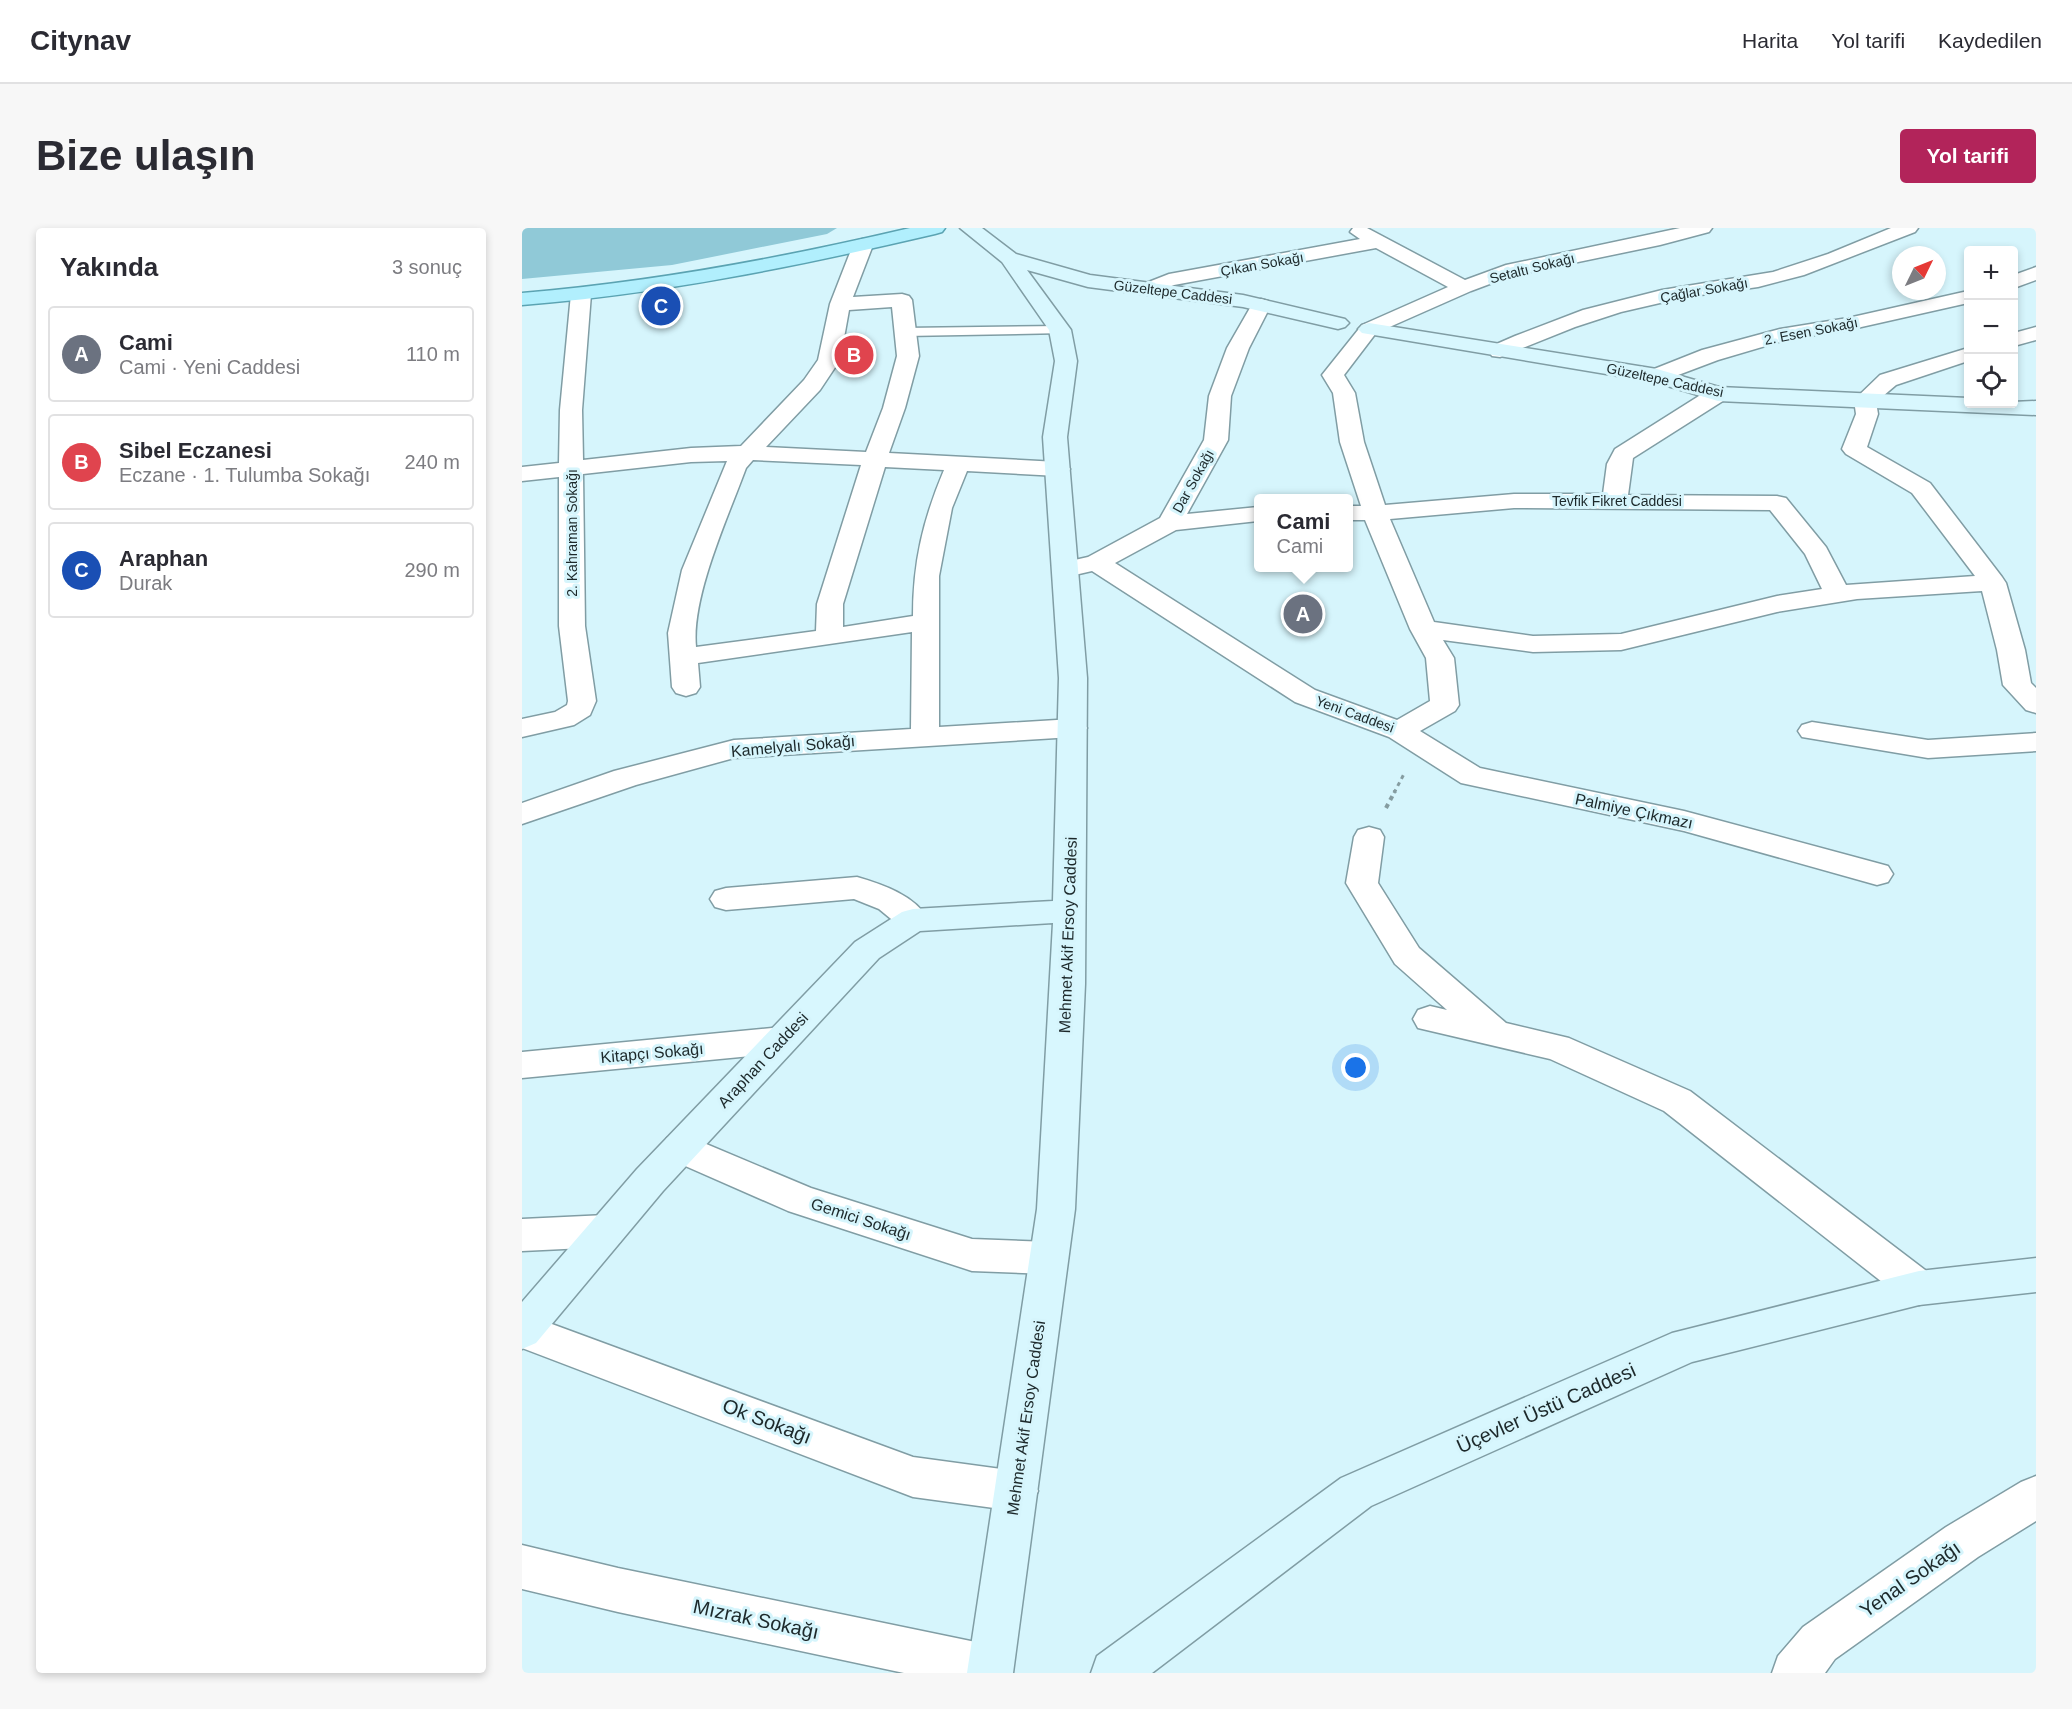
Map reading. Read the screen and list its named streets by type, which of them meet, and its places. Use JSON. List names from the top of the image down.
{
  "streets": {
    "street": [
      "Çıkan Sokağı",
      "Setaltı Sokağı",
      "Çağlar Sokağı",
      "Güzeltepe Caddesi",
      "2. Esen Sokağı",
      "Dar Sokağı",
      "Tevfik Fikret Caddesi",
      "2. Kahraman Sokağı",
      "Yeni Caddesi",
      "Kamelyalı Sokağı",
      "Palmiye Çıkmazı",
      "Mehmet Akif Ersoy Caddesi",
      "Kitapçı Sokağı",
      "Araphan Caddesi",
      "Gemici Sokağı",
      "Üçevler Üstü Caddesi",
      "Ok Sokağı",
      "Yenal Sokağı",
      "Mızrak Sokağı"
    ]
  },
  "crossings": [
    ["Çıkan Sokağı", "Güzeltepe Caddesi"],
    ["Setaltı Sokağı", "Güzeltepe Caddesi"],
    ["Setaltı Sokağı", "Yeni Caddesi"],
    ["Çağlar Sokağı", "Güzeltepe Caddesi"],
    ["Güzeltepe Caddesi", "2. Esen Sokağı"],
    ["Güzeltepe Caddesi", "Dar Sokağı"],
    ["Güzeltepe Caddesi", "Yeni Caddesi"],
    ["Güzeltepe Caddesi", "Mehmet Akif Ersoy Caddesi"],
    ["Tevfik Fikret Caddesi", "Yeni Caddesi"],
    ["Yeni Caddesi", "Palmiye Çıkmazı"],
    ["Yeni Caddesi", "Mehmet Akif Ersoy Caddesi"],
    ["Kamelyalı Sokağı", "Mehmet Akif Ersoy Caddesi"],
    ["Mehmet Akif Ersoy Caddesi", "Gemici Sokağı"],
    ["Mehmet Akif Ersoy Caddesi", "Ok Sokağı"],
    ["Mehmet Akif Ersoy Caddesi", "Mızrak Sokağı"],
    ["Kitapçı Sokağı", "Araphan Caddesi"],
    ["Araphan Caddesi", "Gemici Sokağı"],
    ["Araphan Caddesi", "Ok Sokağı"]
  ],
  "north": "top right",
  "page": {
    "header": "Citynav",
    "nav": ["Harita", "Yol tarifi", "Kaydedilen"],
    "buttons": "Yol tarifi",
    "title": "Bize ulaşın",
    "heading": ["Yakında", "3 sonuç"],
    "map_buttons": ["+", "−"],
    "pins": ["C", "B", "A"],
    "list": [
      {
        "mark": "A",
        "name": "Cami",
        "note": "Cami · Yeni Caddesi",
        "value": "110 m"
      },
      {
        "mark": "B",
        "name": "Sibel Eczanesi",
        "note": "Eczane · 1. Tulumba Sokağı",
        "value": "240 m"
      },
      {
        "mark": "C",
        "name": "Araphan",
        "note": "Durak",
        "value": "290 m"
      }
    ],
    "popup": ["Cami", "Cami"]
  }
}
